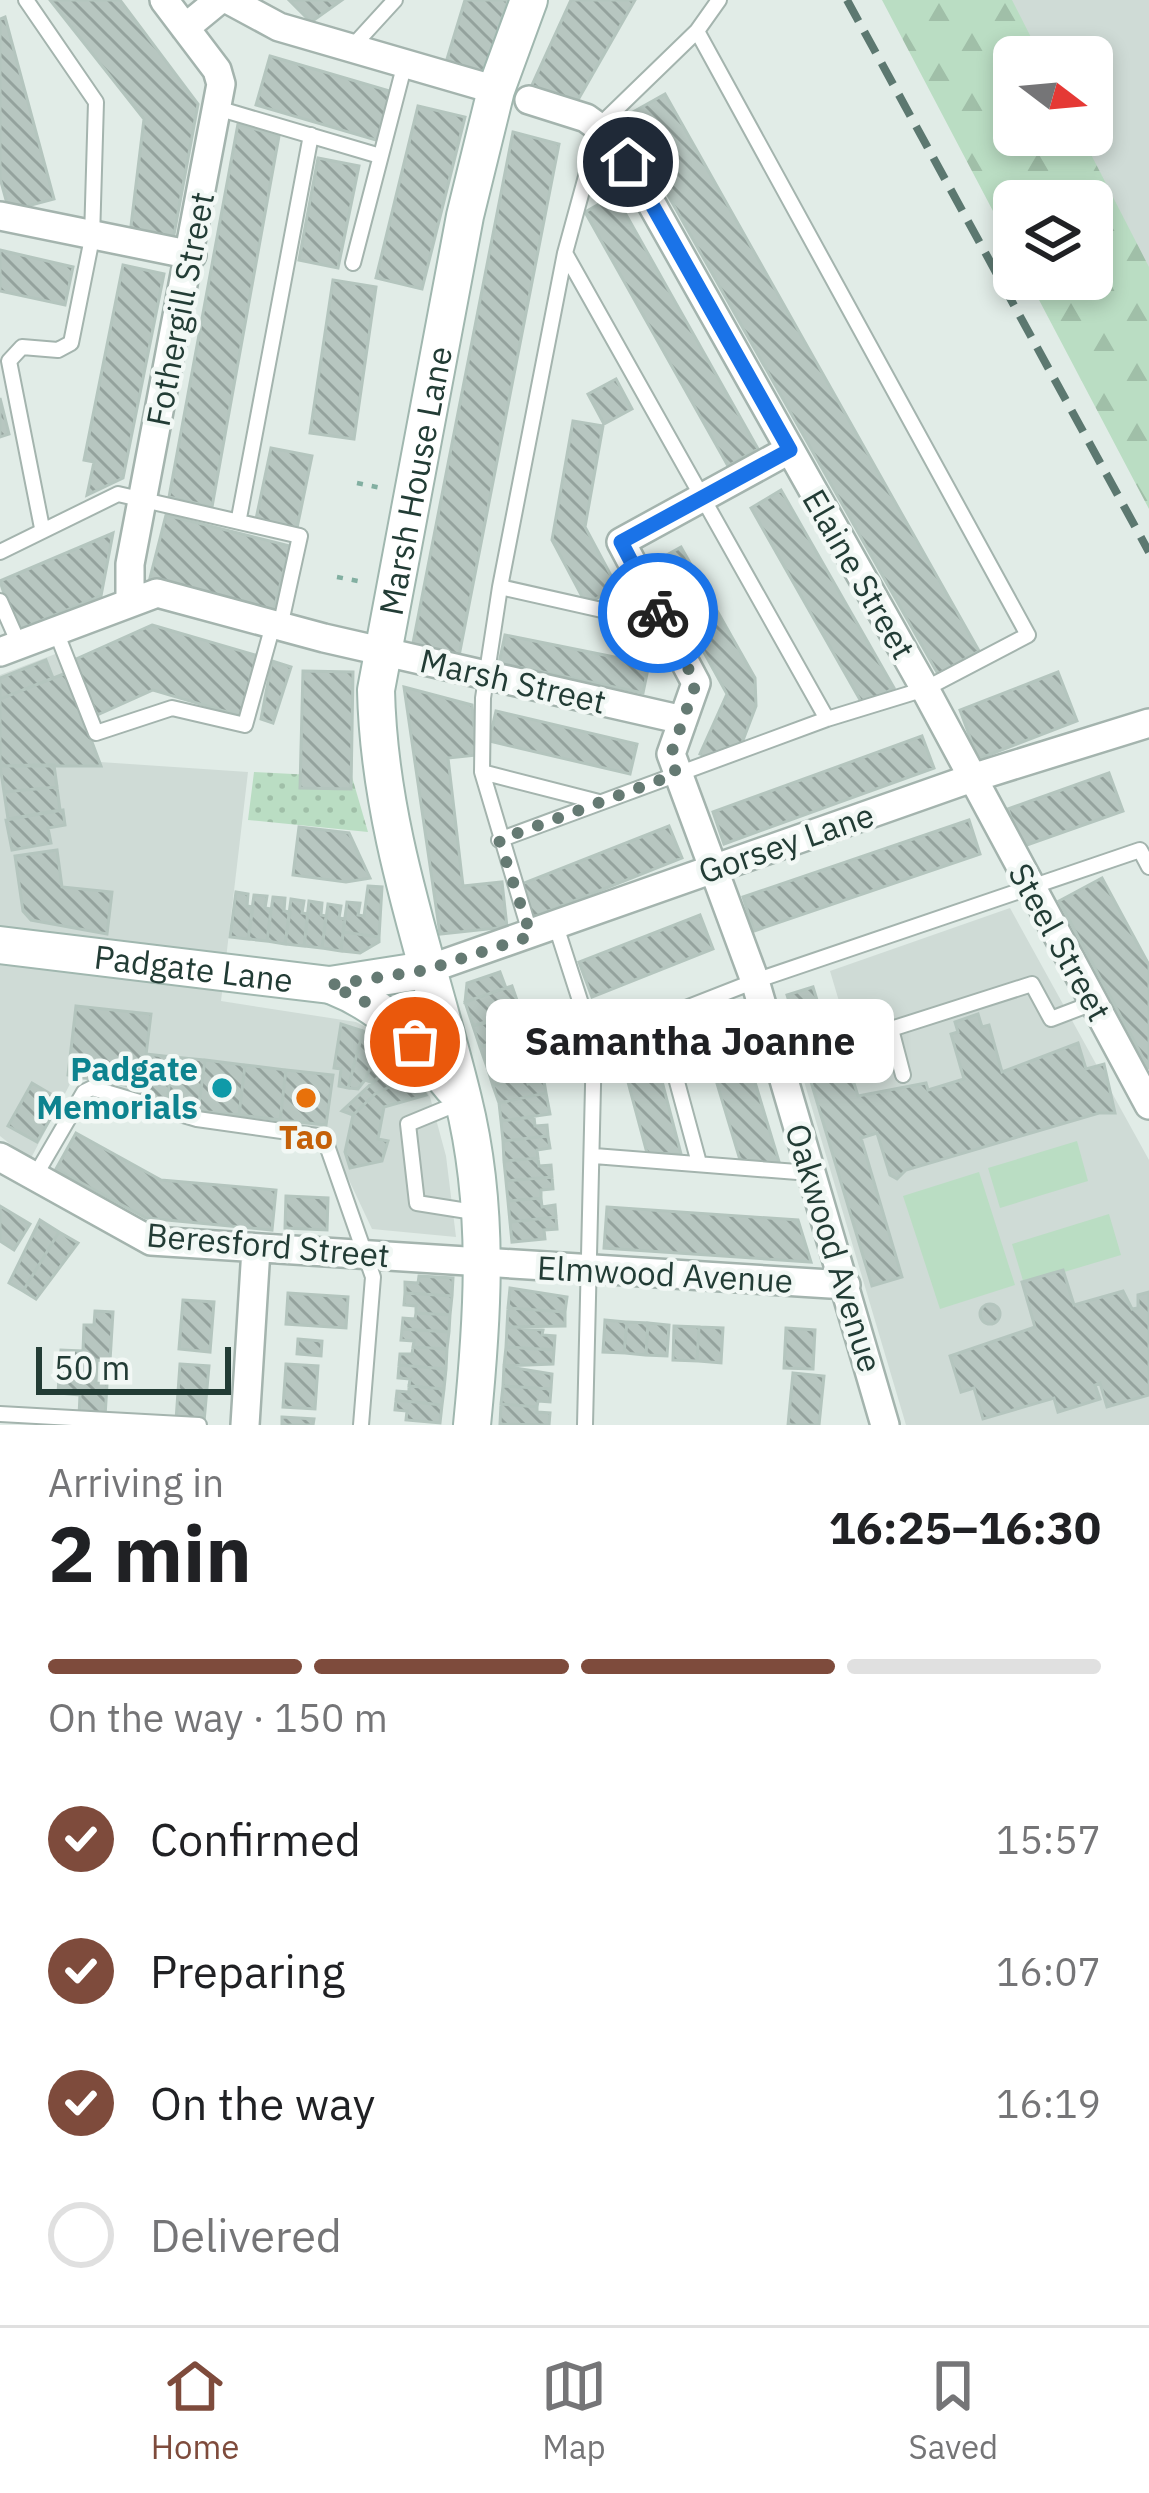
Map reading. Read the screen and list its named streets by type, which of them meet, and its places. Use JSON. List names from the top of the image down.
{
  "streets": {
    "street": [
      "Fothergill Street",
      "Marsh House Lane",
      "Elaine Street",
      "Marsh Street",
      "Gorsey Lane",
      "Steel Street",
      "Padgate Lane",
      "Beresford Street",
      "Oakwood Avenue",
      "Elmwood Avenue"
    ]
  },
  "crossings": [
    ["Fothergill Street", "Marsh Street"],
    ["Marsh House Lane", "Marsh Street"],
    ["Marsh House Lane", "Gorsey Lane"],
    ["Marsh House Lane", "Padgate Lane"],
    ["Elaine Street", "Gorsey Lane"],
    ["Elaine Street", "Steel Street"],
    ["Gorsey Lane", "Steel Street"],
    ["Gorsey Lane", "Padgate Lane"],
    ["Gorsey Lane", "Oakwood Avenue"],
    ["Beresford Street", "Elmwood Avenue"],
    ["Oakwood Avenue", "Elmwood Avenue"]
  ],
  "places": ["Samantha Joanne", "Padgate Memorials", "Tao"],
  "scale_bar": "50 m",
  "north": "right",
  "page": {
    "bubble": "Samantha Joanne",
    "scale": "50 m",
    "heading": ["2 min", "Arriving in", "16:25–16:30"],
    "bar": "On the way · 150 m",
    "list": [
      ["Confirmed", "15:57"],
      ["Preparing", "16:07"],
      ["On the way", "16:19"],
      "Delivered"
    ],
    "tabs": ["Home", "Map", "Saved"]
  }
}
